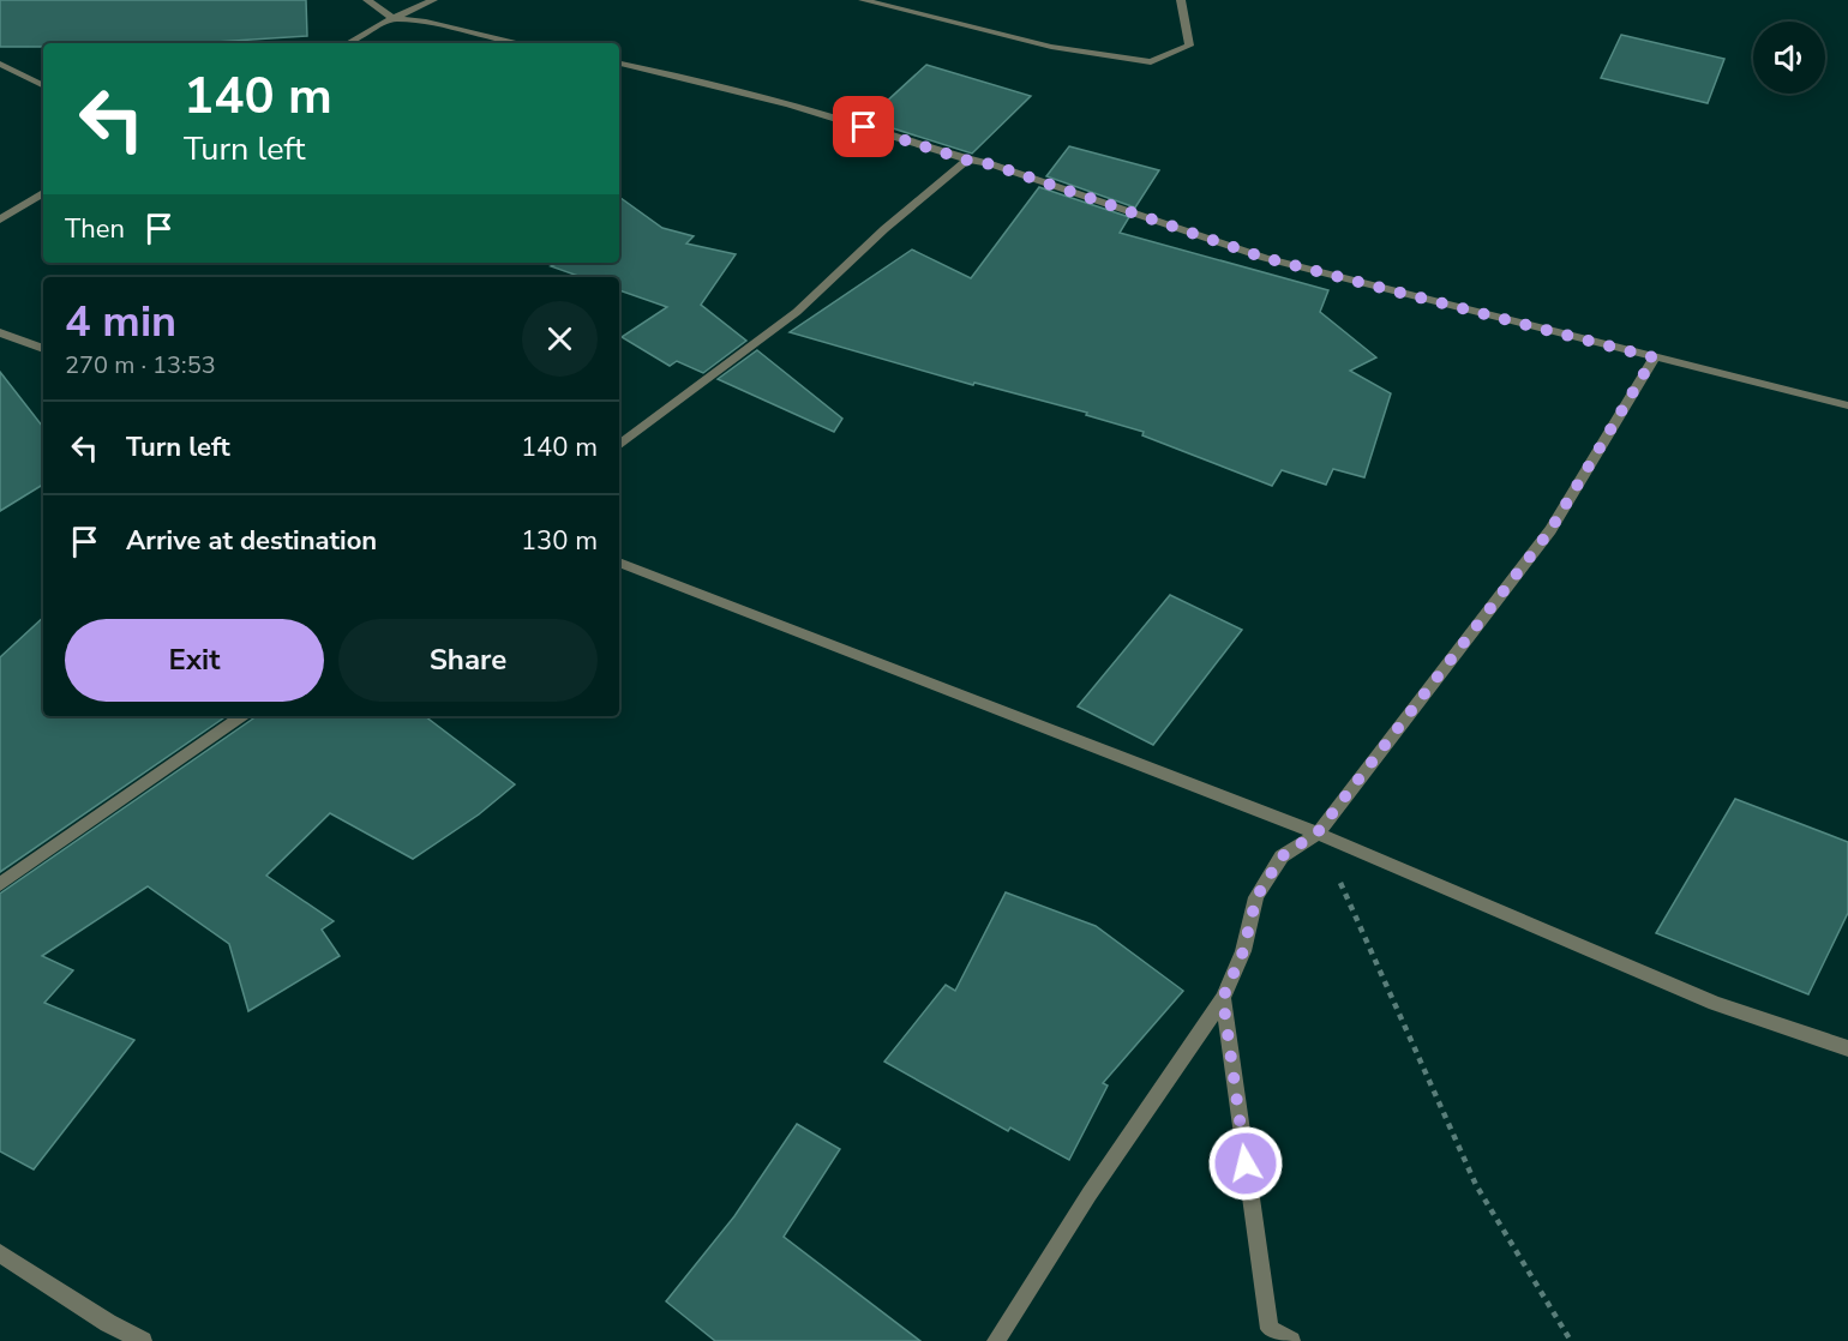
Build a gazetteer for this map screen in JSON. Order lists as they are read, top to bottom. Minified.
{"page":{"turn":["140 m","Turn left"],"then":"Then","heading":["4 min","270 m · 13:53"],"list":[{"name":"Turn left","value":"140 m"},{"name":"Arrive at destination","value":"130 m"}],"buttons":["Exit","Share"]}}
